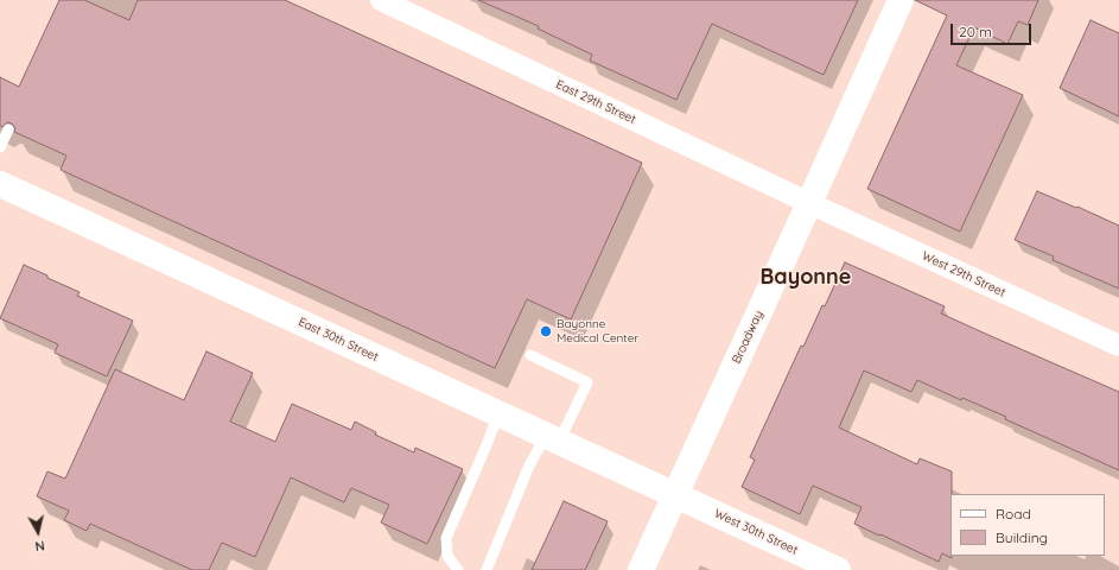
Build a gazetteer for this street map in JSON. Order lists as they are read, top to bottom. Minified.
{"streets":{"street":["East 29th Street","West 29th Street","Broadway","East 30th Street","West 30th Street"]},"crossings":[["East 29th Street","West 29th Street"],["East 29th Street","Broadway"],["West 29th Street","Broadway"],["Broadway","East 30th Street"],["Broadway","West 30th Street"],["East 30th Street","West 30th Street"]],"districts":["Bayonne"],"places":["Bayonne Medical Center"],"legend":["Road","Building"],"scale_bar":"20 m","north":"bottom"}
